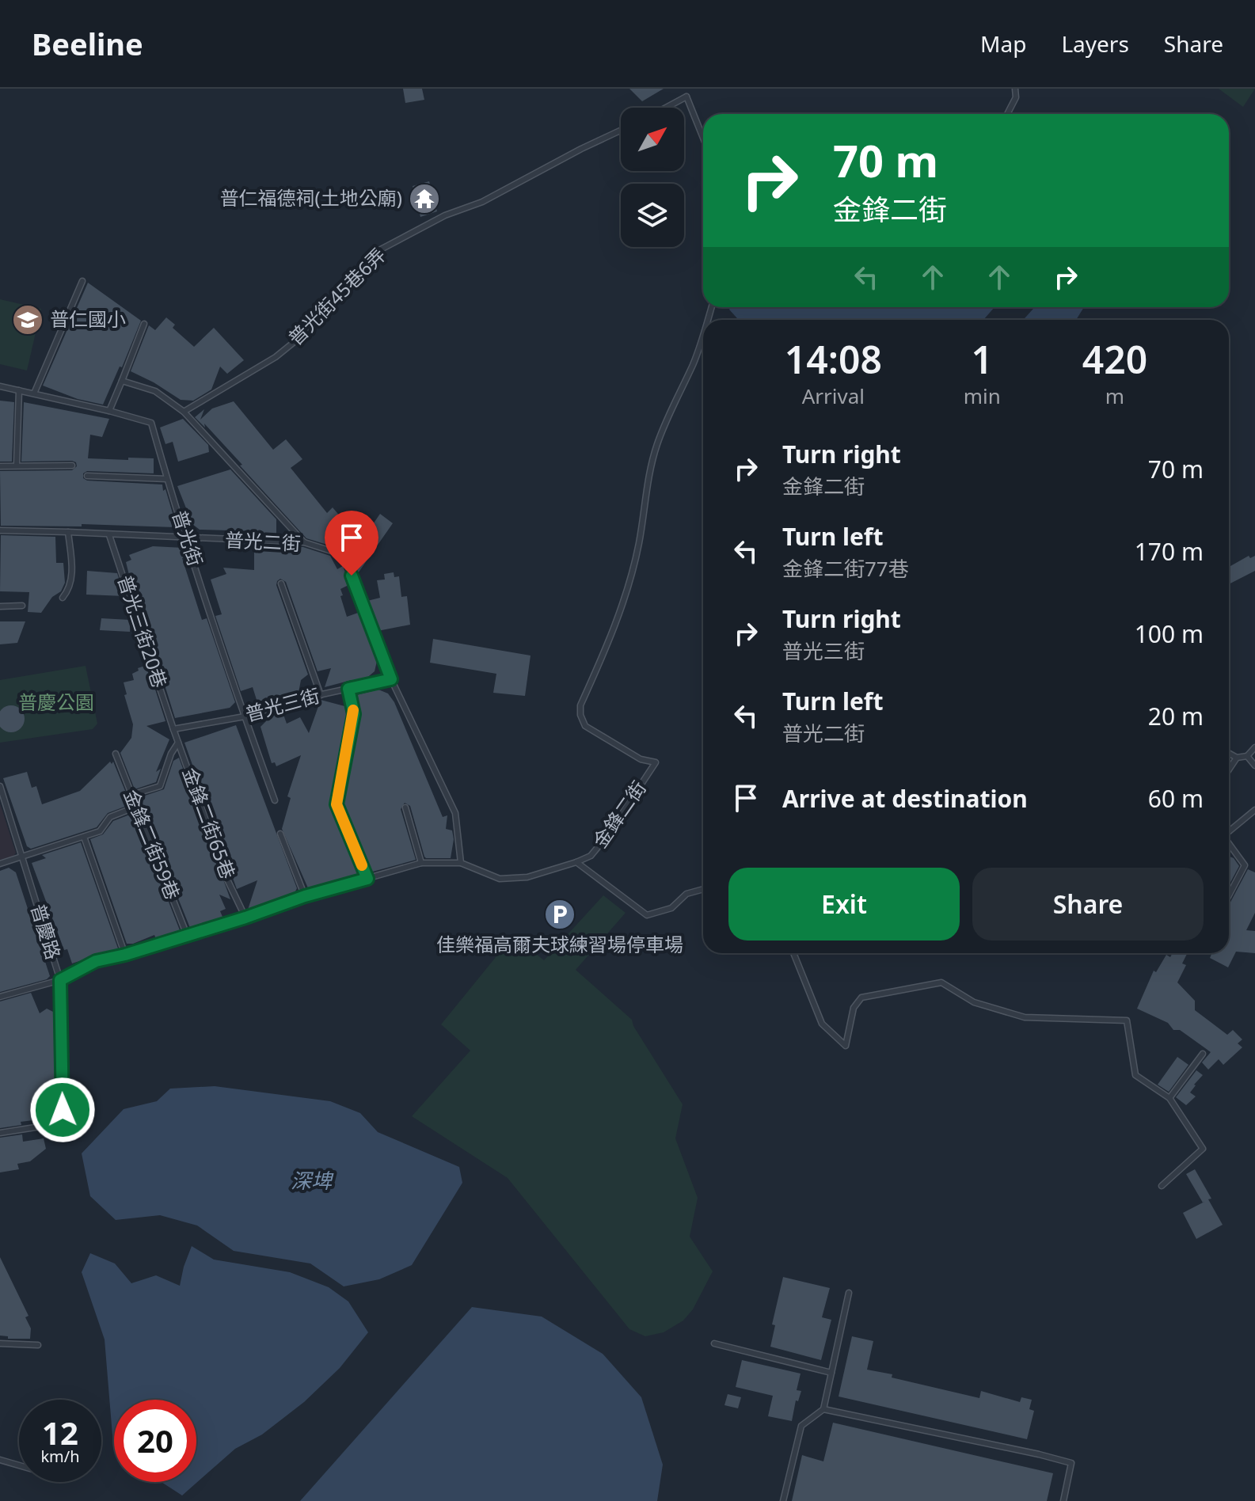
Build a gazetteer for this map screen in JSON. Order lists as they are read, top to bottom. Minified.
{"streets":{"lane":["普光街45巷6弄","普光街","普光二街","普光三街20巷","普光三街","金鋒二街","金鋒二街65巷","金鋒二街59巷","普慶路"]},"crossings":[["普光街","普光二街"],["普光街","普光三街"],["普光二街","普光三街20巷"],["普光二街","普光三街"],["普光二街","金鋒二街"],["普光三街20巷","普光三街"],["普光三街20巷","金鋒二街65巷"],["普光三街","金鋒二街65巷"],["金鋒二街","金鋒二街65巷"],["金鋒二街","金鋒二街59巷"],["金鋒二街","普慶路"]],"water":["深埤"],"parks":["普慶公園"],"places":{"temple":["普仁福德祠(土地公廟)"],"school or university":["普仁國小"],"parking":["佳樂福高爾夫球練習場停車場"]},"north":"top right","page":{"header":"Beeline","nav":["Map","Layers","Share"],"turn":["70 m","金鋒二街"],"eta":["14:08","Arrival","1","min","420","m"],"list":[{"name":"Turn right","note":"金鋒二街","value":"70 m"},{"name":"Turn left","note":"金鋒二街77巷","value":"170 m"},{"name":"Turn right","note":"普光三街","value":"100 m"},{"name":"Turn left","note":"普光二街","value":"20 m"},{"name":"Arrive at destination","value":"60 m"}],"buttons":["Exit","Share"],"speed":"12 km/h","limit":"20"}}
